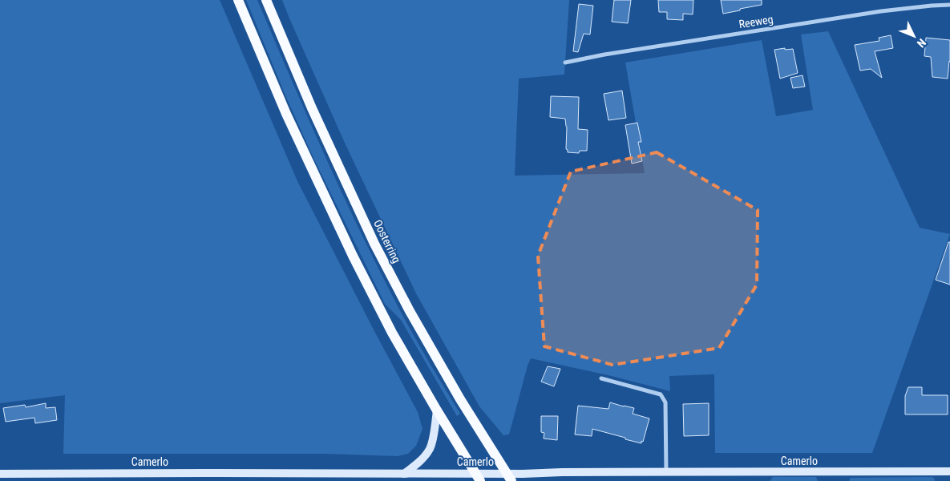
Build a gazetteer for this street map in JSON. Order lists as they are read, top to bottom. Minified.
{"streets":{"main road":["Oosterring","Camerlo"],"street":["Reeweg"]},"crossings":[["Oosterring","Camerlo"]],"north":"bottom right"}
